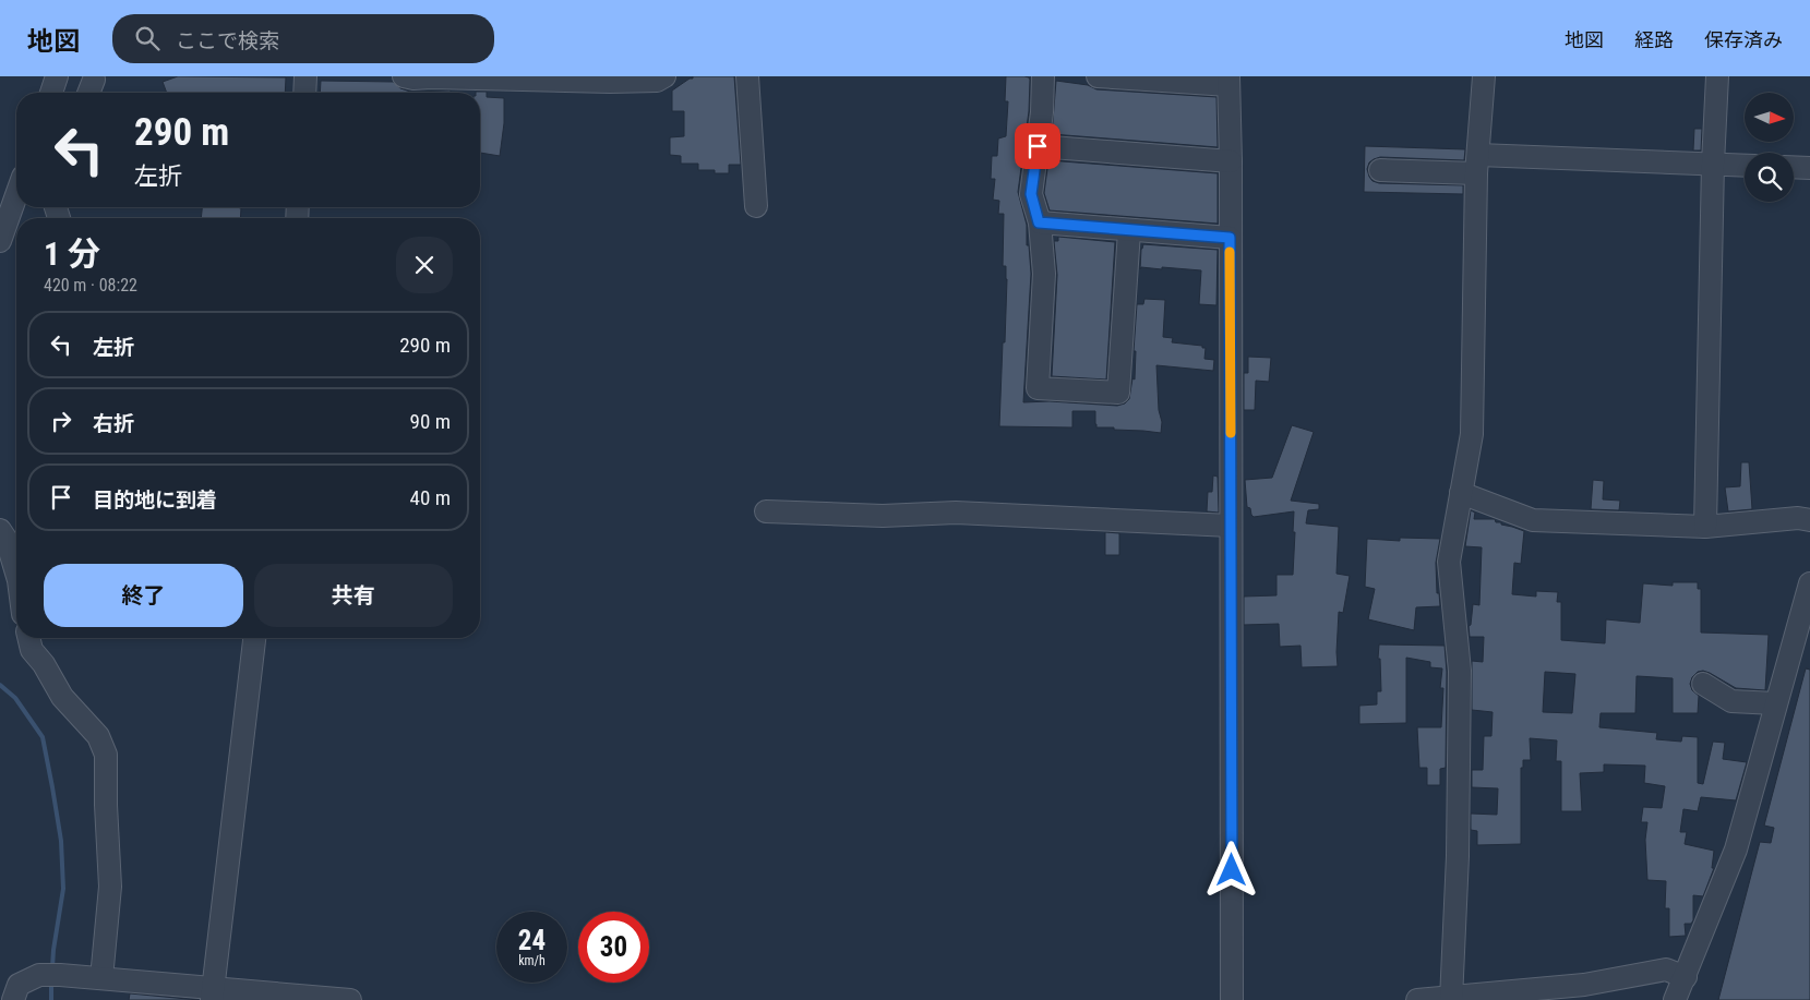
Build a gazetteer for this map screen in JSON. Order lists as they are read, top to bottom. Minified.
{"north":"right","page":{"header":"地図","search":"ここで検索","nav":["地図","経路","保存済み"],"turn":["290 m","左折"],"heading":["1 分","420 m · 08:22"],"list":[{"name":"左折","value":"290 m"},{"name":"右折","value":"90 m"},{"name":"目的地に到着","value":"40 m"}],"buttons":["終了","共有"],"speed":"24 km/h","limit":"30"}}
